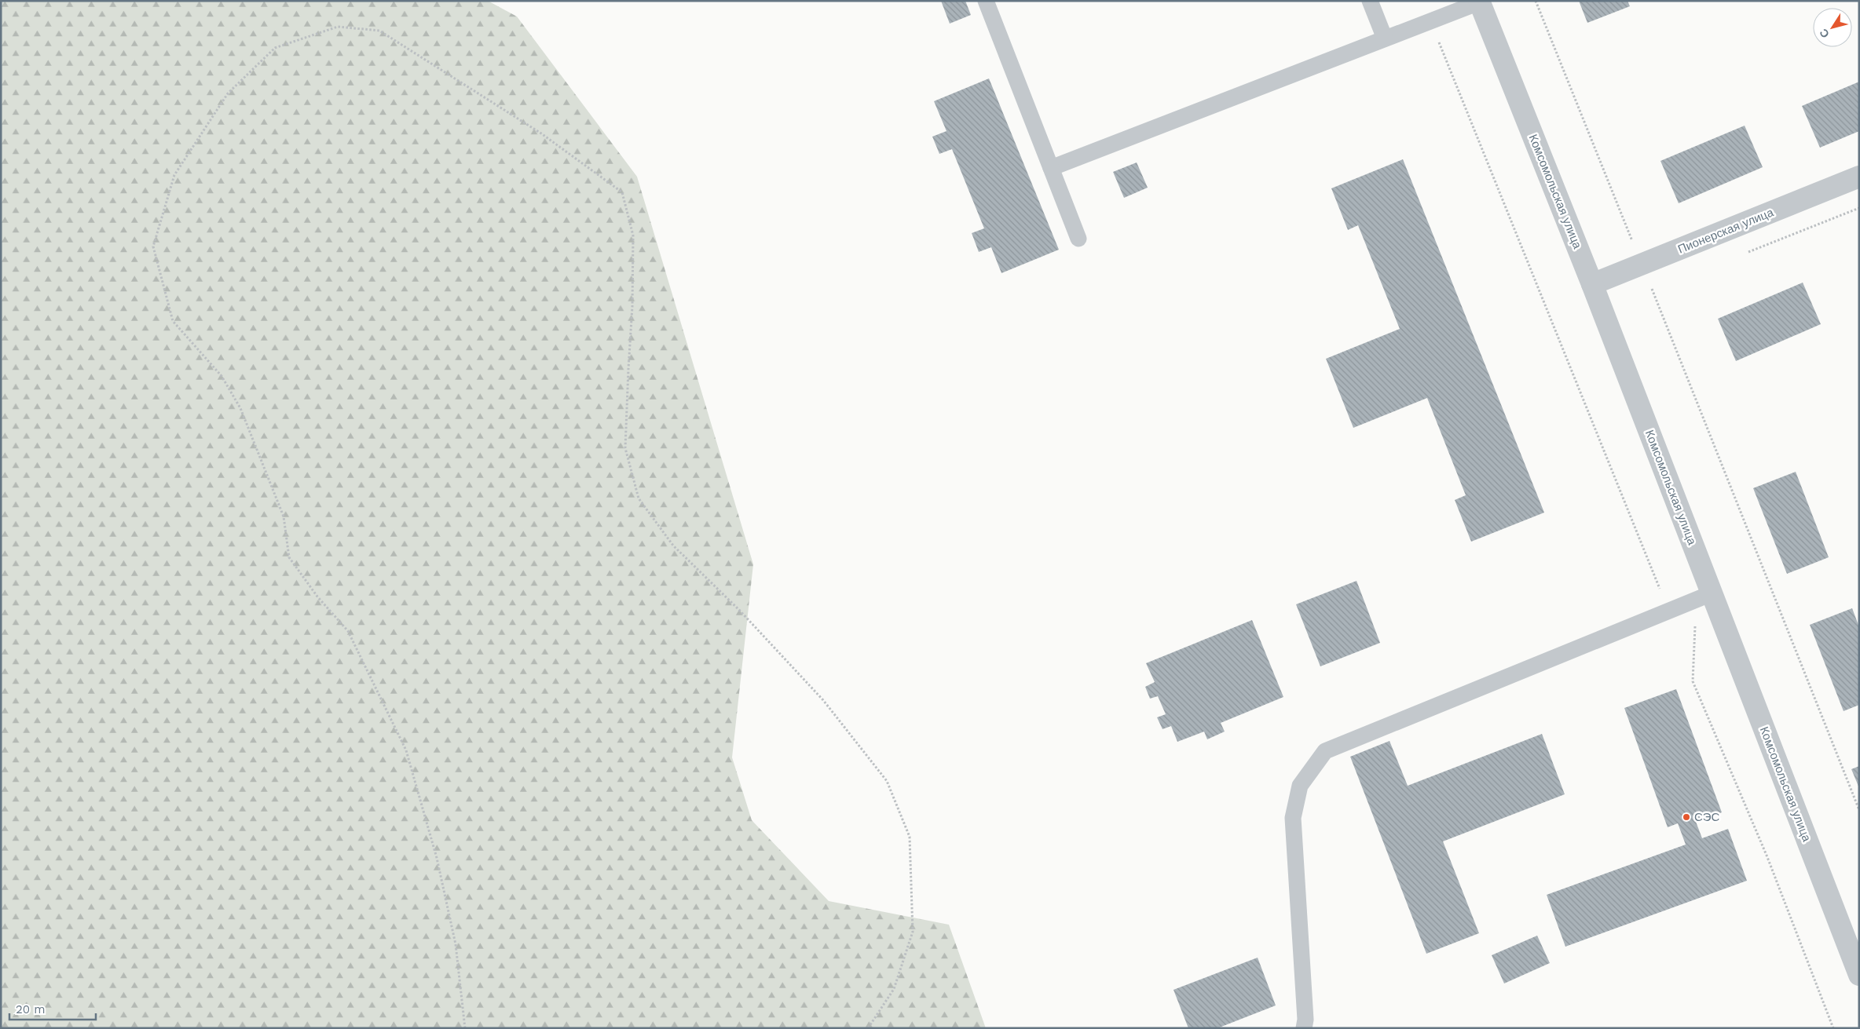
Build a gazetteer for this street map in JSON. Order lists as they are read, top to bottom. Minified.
{"streets":{"street":["Комсомольская улица","Пионерская улица"]},"crossings":[["Комсомольская улица","Пионерская улица"]],"places":["СЭС"],"scale_bar":"20 m","north":"bottom left"}
